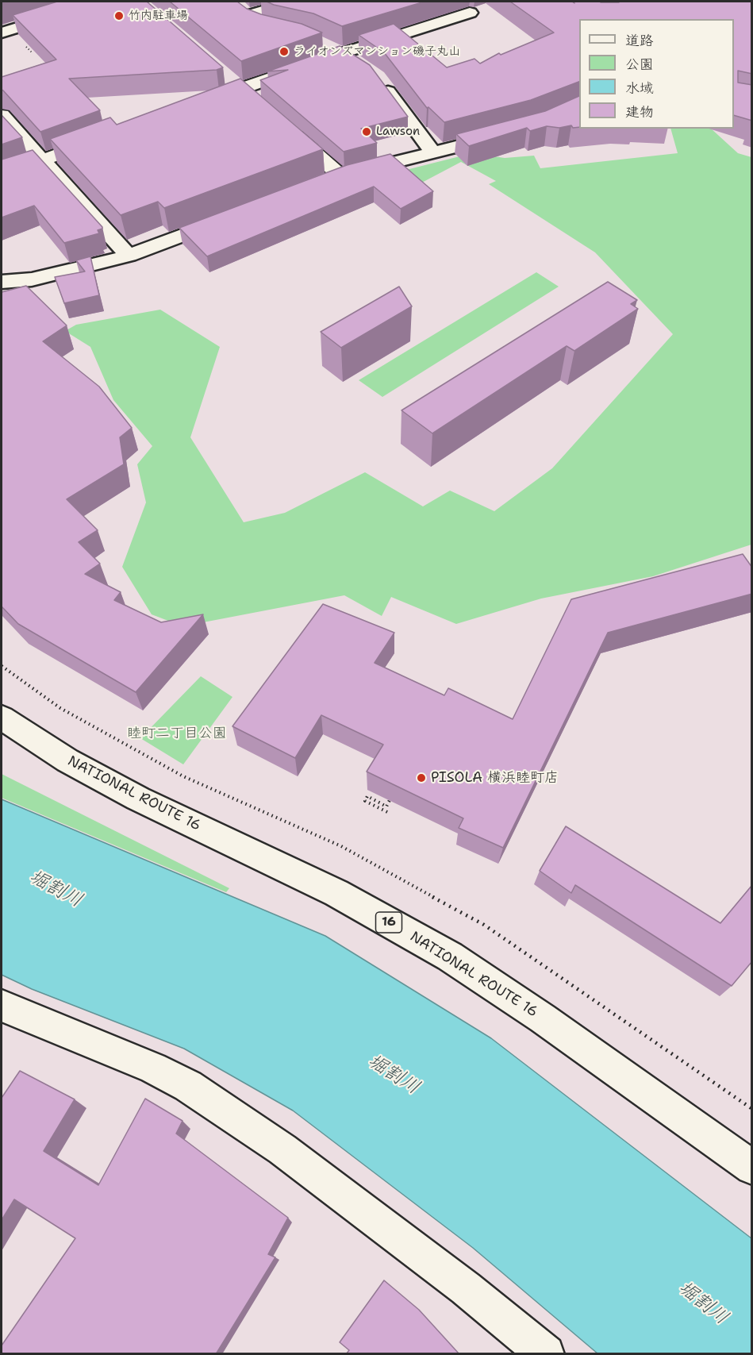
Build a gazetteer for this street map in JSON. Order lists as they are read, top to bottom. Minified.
{"streets":{"main road":["NATIONAL ROUTE 16","16"]},"water":["堀割川"],"parks":["睦町二丁目公園"],"places":["竹内駐車場","ライオンズマンション磯子丸山","Lawson","PISOLA 横浜睦町店"],"legend":["道路","公園","水域","建物"]}
